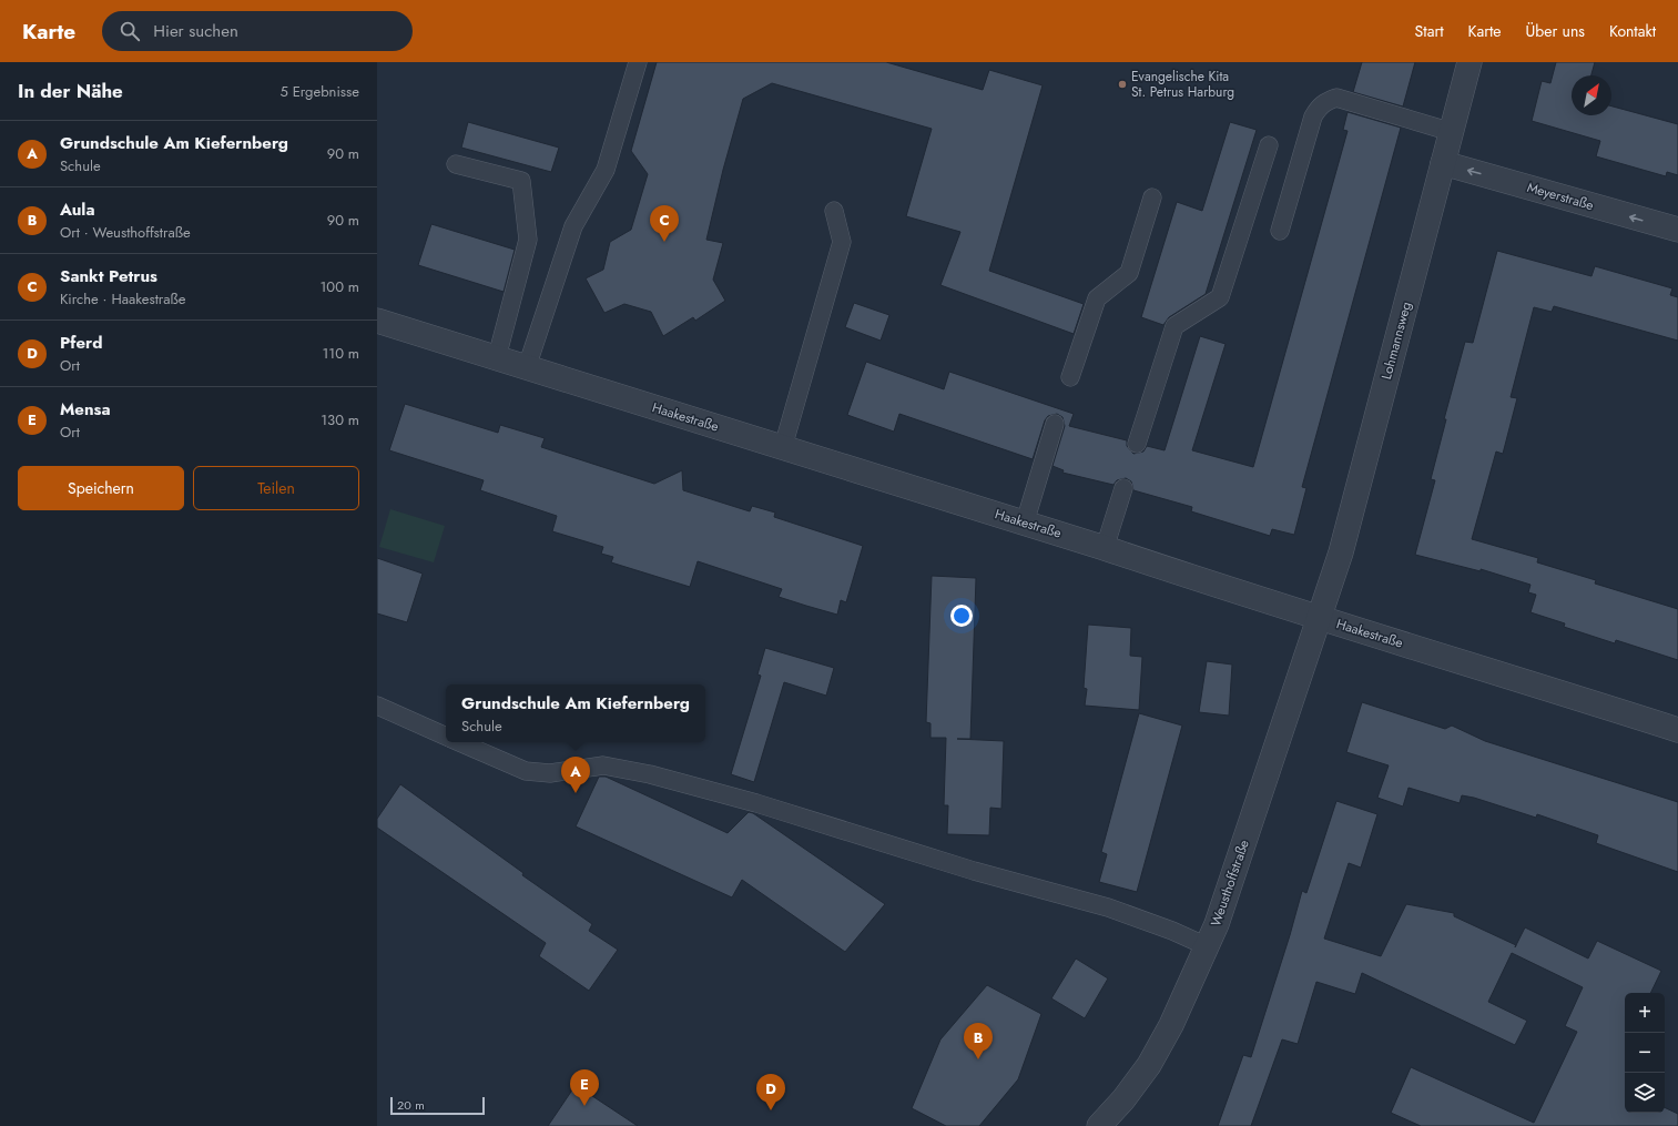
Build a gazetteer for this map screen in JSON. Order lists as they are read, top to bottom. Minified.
{"streets":{"street":["Meyerstraße","Lohmannsweg","Haakestraße","Weusthoffstraße"]},"crossings":[["Meyerstraße","Lohmannsweg"],["Lohmannsweg","Haakestraße"],["Lohmannsweg","Weusthoffstraße"],["Haakestraße","Weusthoffstraße"]],"one_way":["Meyerstraße"],"places":["Evangelische Kita St. Petrus Harburg"],"scale_bar":"20 m","north":"top right","page":{"header":"Karte","search":"Hier suchen","nav":["Start","Karte","Über uns","Kontakt"],"heading":["In der Nähe","5 Ergebnisse"],"list":[{"mark":"A","name":"Grundschule Am Kiefernberg","note":"Schule","value":"90 m"},{"mark":"B","name":"Aula","note":"Ort · Weusthoffstraße","value":"90 m"},{"mark":"C","name":"Sankt Petrus","note":"Kirche · Haakestraße","value":"100 m"},{"mark":"D","name":"Pferd","note":"Ort","value":"110 m"},{"mark":"E","name":"Mensa","note":"Ort","value":"130 m"}],"pins":["C","A","B","E","D"],"buttons":["Speichern","Teilen"],"popup":["Grundschule Am Kiefernberg","Schule"],"map_buttons":["+","−"],"scale":"20 m"}}
